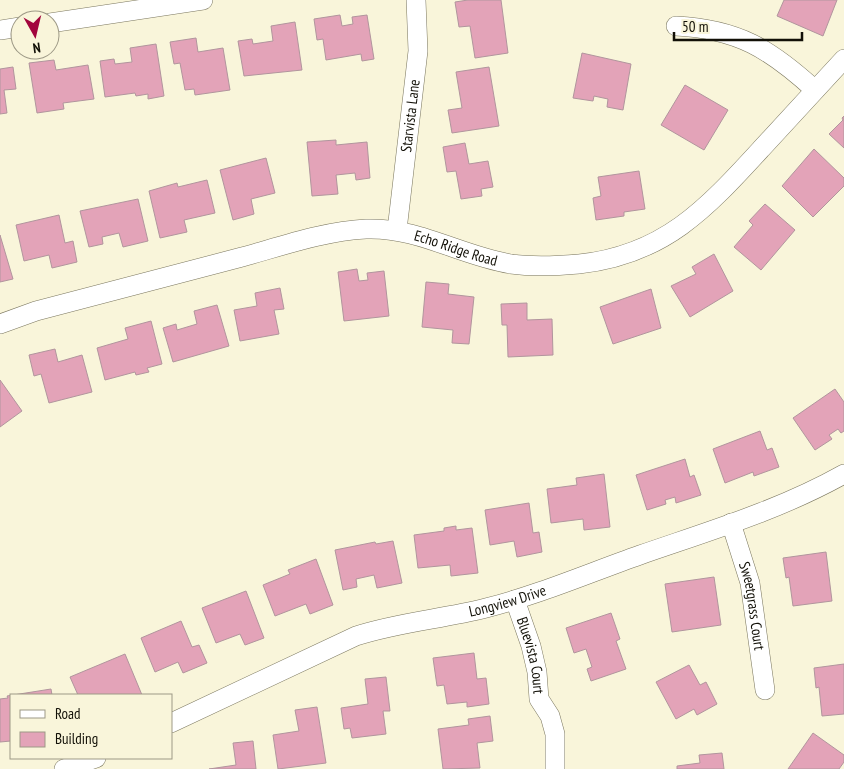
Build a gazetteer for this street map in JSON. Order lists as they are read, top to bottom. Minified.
{"streets":{"street":["Starvista Lane","Echo Ridge Road","Longview Drive","Sweetgrass Court","Bluevista Court"]},"crossings":[["Starvista Lane","Echo Ridge Road"],["Longview Drive","Sweetgrass Court"],["Longview Drive","Bluevista Court"]],"legend":["Road","Building"],"scale_bar":"50 m","north":"bottom"}
